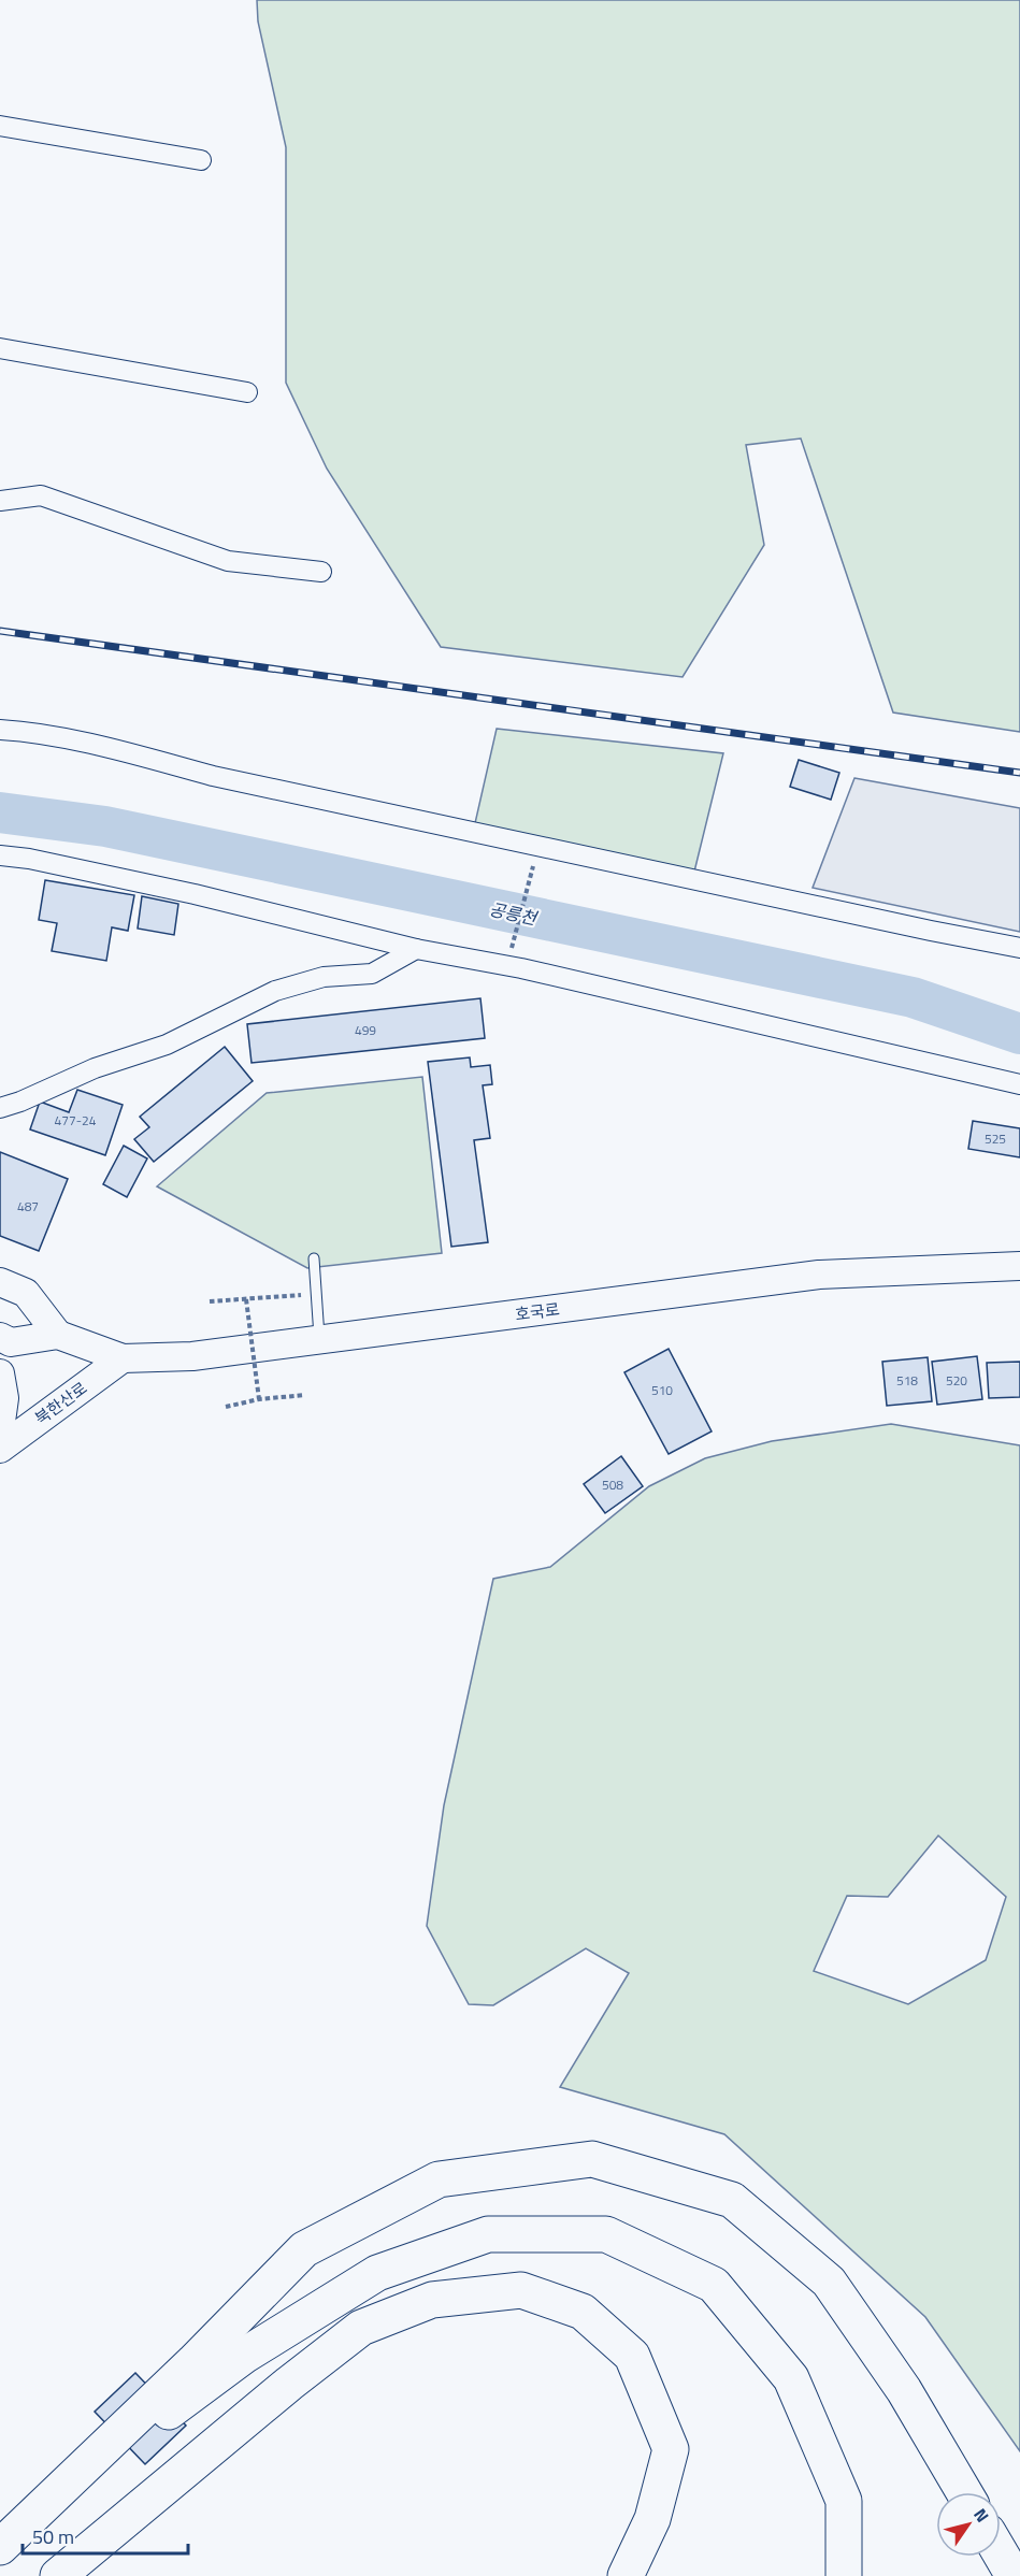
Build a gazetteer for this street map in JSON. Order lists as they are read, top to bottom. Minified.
{"streets":{"street":["호국로","북한산로"]},"crossings":[["호국로","북한산로"]],"water":["공릉천"],"house_numbers":["499","477-24","525","487","518","520","510","508"],"scale_bar":"50 m","north":"top right"}
